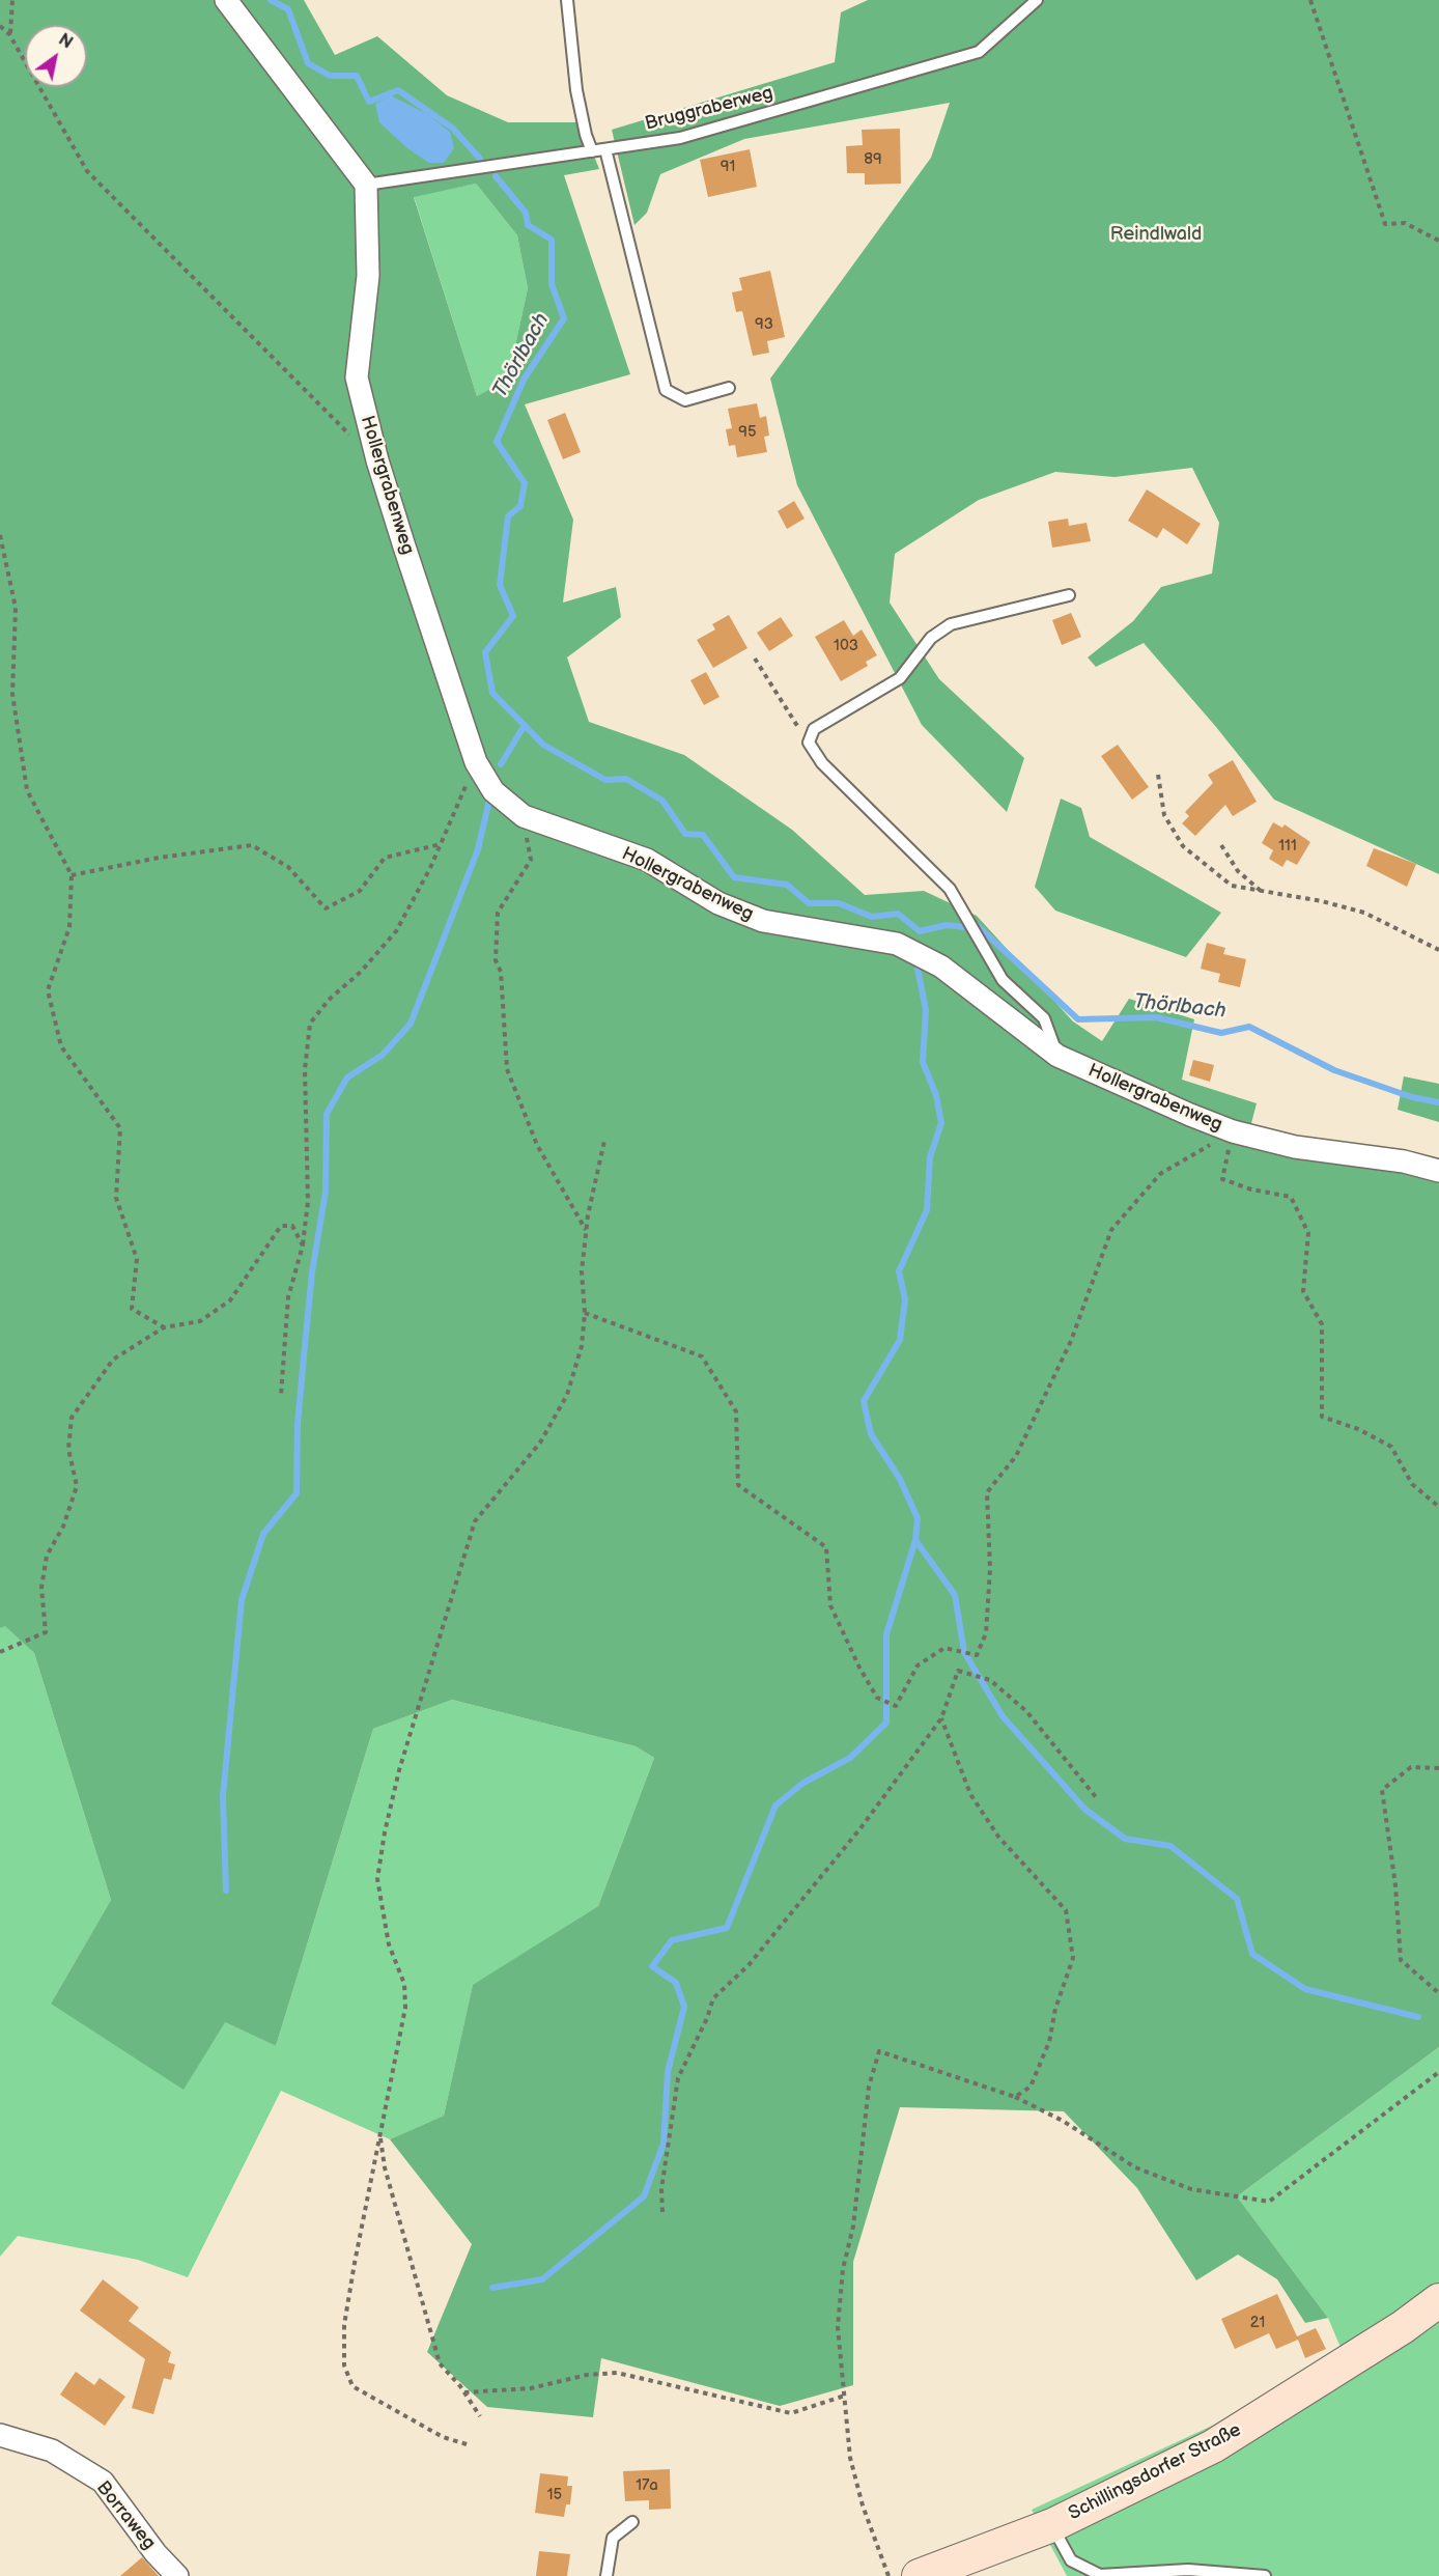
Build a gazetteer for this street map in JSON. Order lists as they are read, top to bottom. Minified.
{"streets":{"main road":["Schillingsdorfer Straße"],"street":["Hollergrabenweg","Borraweg"],"lane":["Bruggraberweg"]},"crossings":[["Bruggraberweg","Hollergrabenweg"]],"water":["Thörlbach"],"parks":["Reindlwald"],"house_numbers":["89","91","93","95","103","111","21","17a","15"],"north":"top right"}
